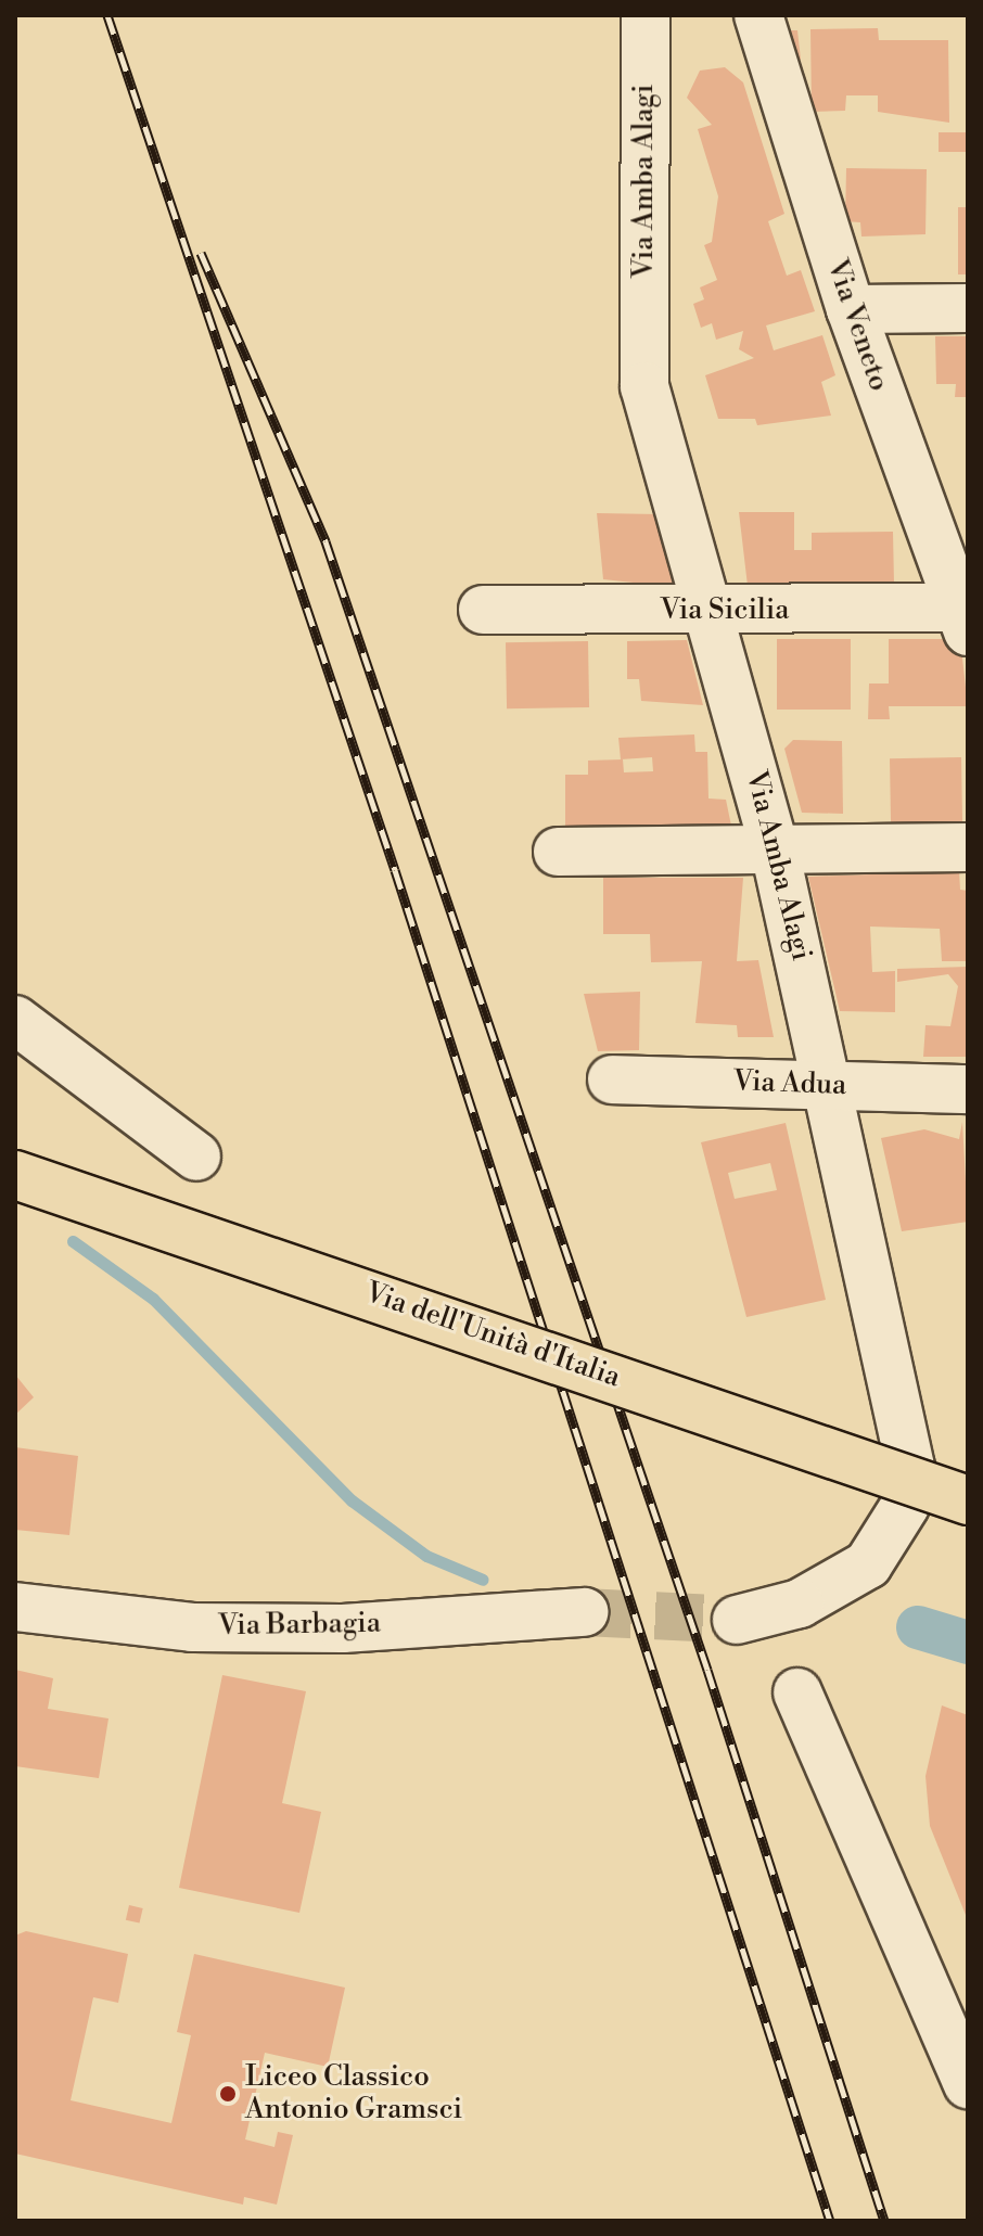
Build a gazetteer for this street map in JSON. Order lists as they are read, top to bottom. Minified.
{"streets":{"main road":["Via dell'Unità d'Italia"],"street":["Via Amba Alagi","Via Veneto","Via Sicilia","Via Adua","Via Barbagia"]},"crossings":[["Via Amba Alagi","Via Sicilia"],["Via Amba Alagi","Via Adua"],["Via Veneto","Via Sicilia"]],"places":["Liceo Classico Antonio Gramsci"]}
